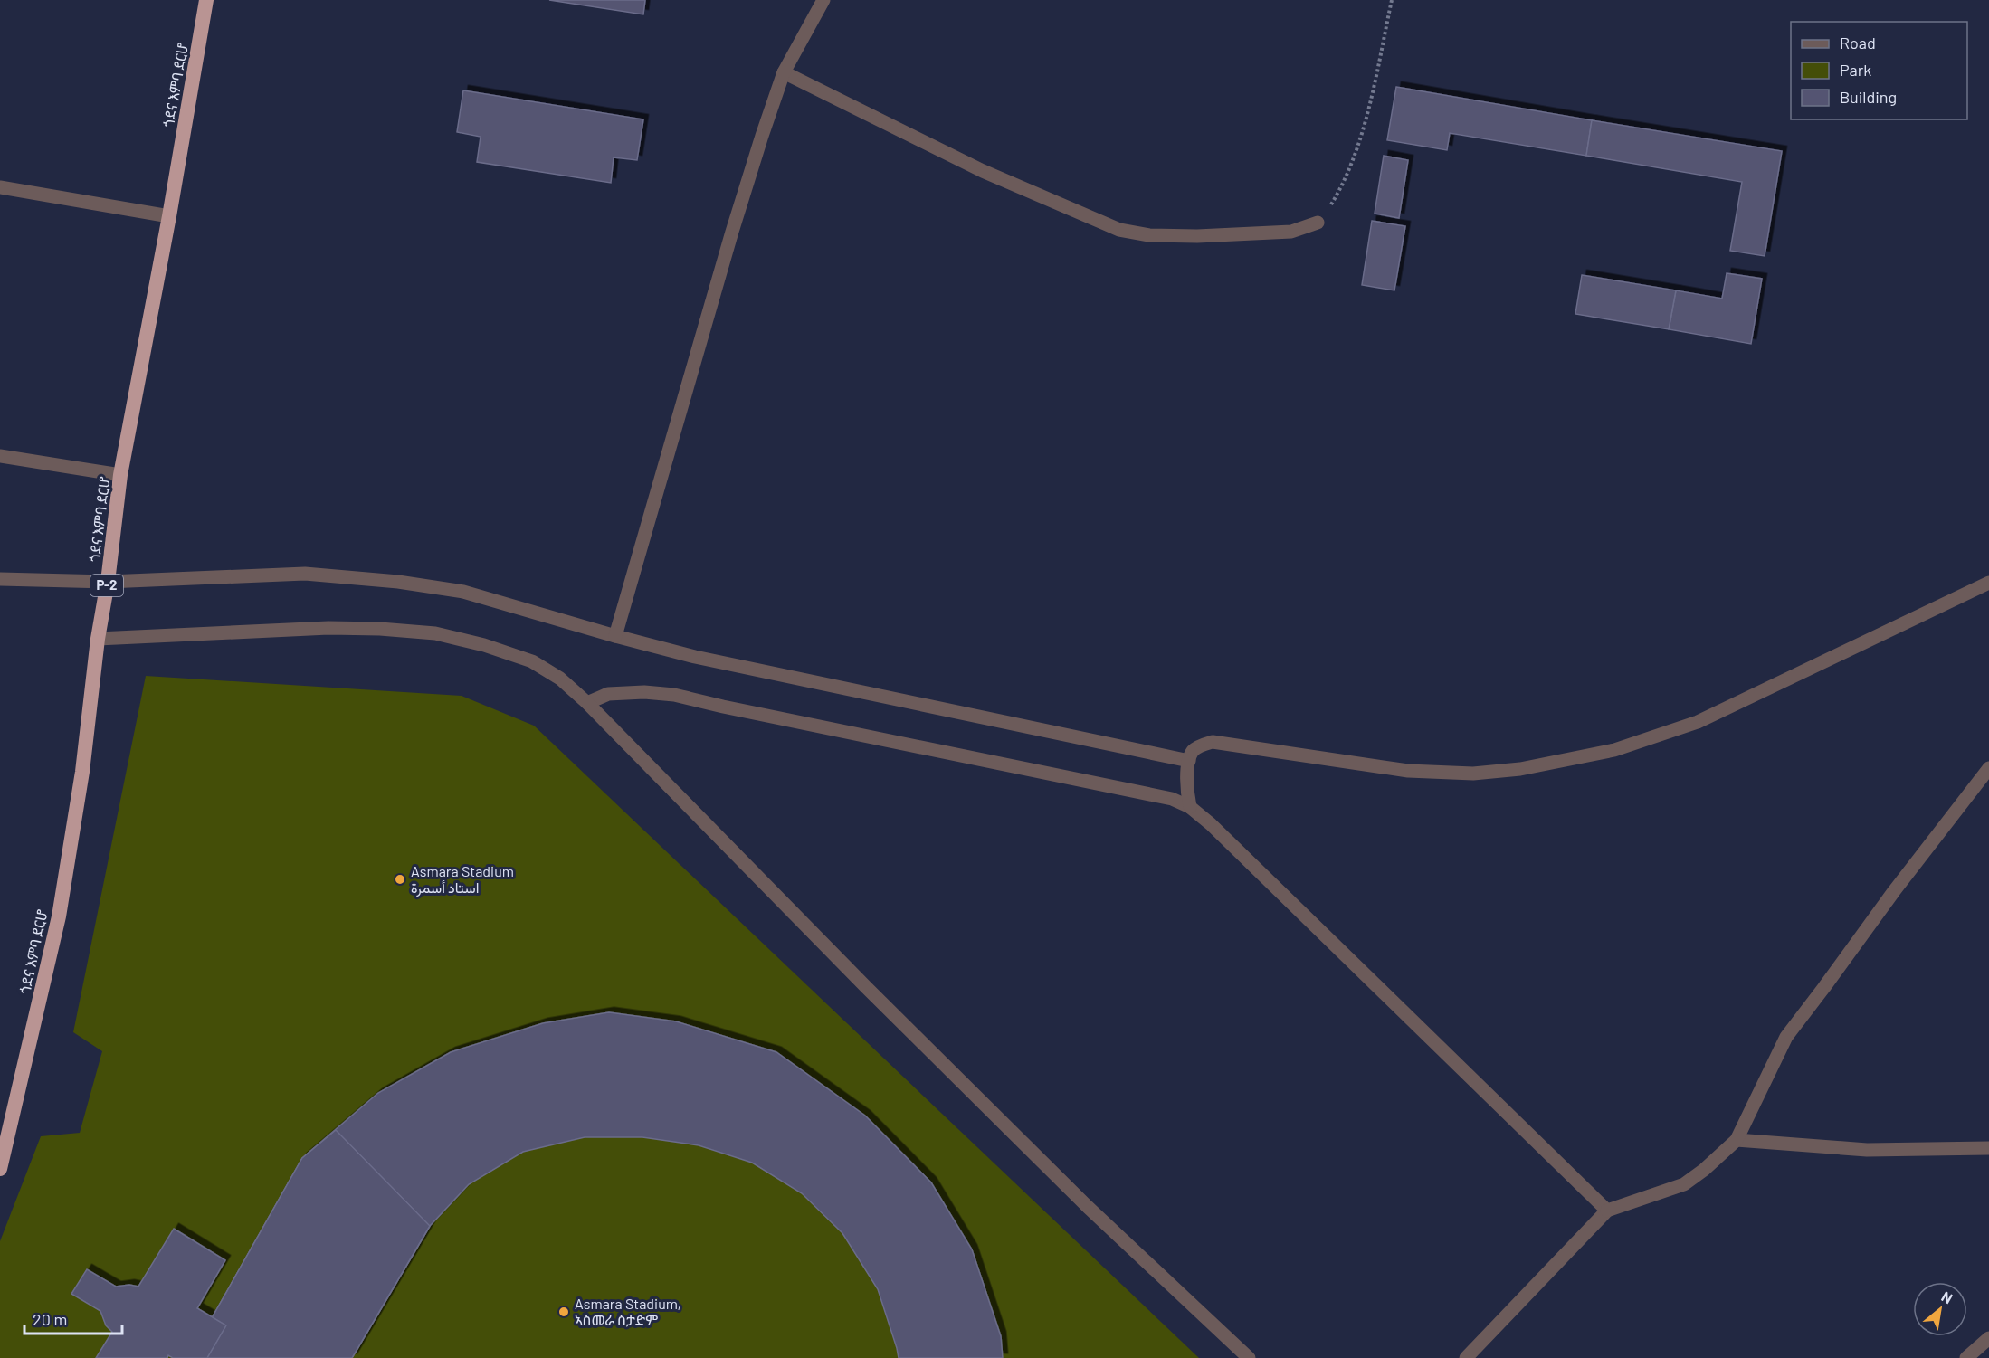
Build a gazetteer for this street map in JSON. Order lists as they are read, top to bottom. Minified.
{"streets":{"highway":["ጎደና እምባ ደርሆ","P-2"]},"places":["Asmara Stadium استاد أسمرة","Asmara Stadium, ኣስመራ ስታድም"],"legend":["Road","Park","Building"],"scale_bar":"20 m","north":"top right"}
